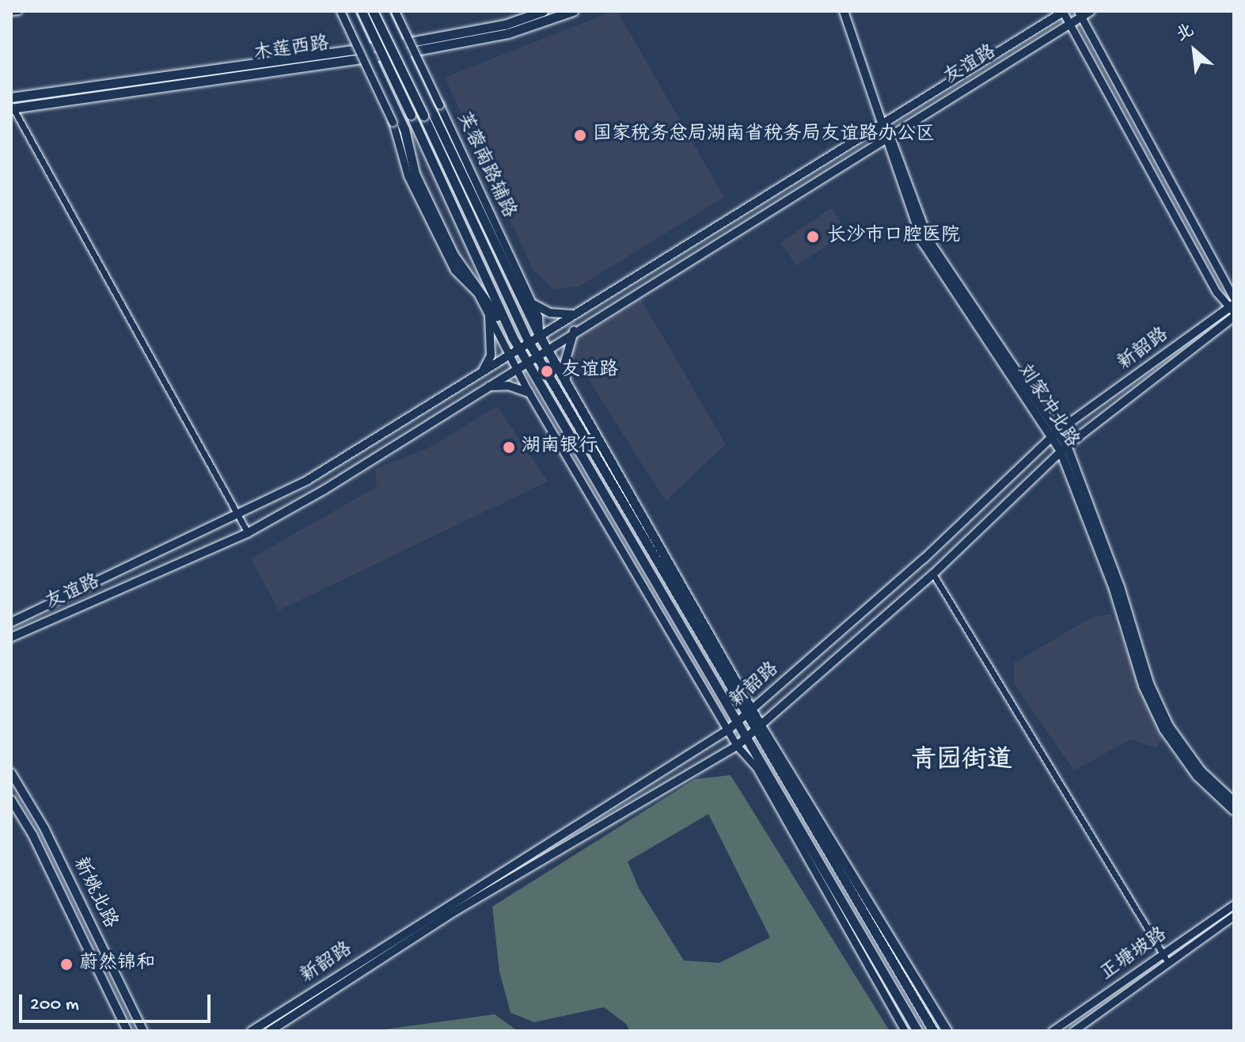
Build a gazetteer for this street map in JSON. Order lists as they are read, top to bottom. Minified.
{"streets":{"main road":["木莲西路","友谊路","新韶路","刘家冲北路","新姚北路"],"street":["芙蓉南路辅路","正塘坡路"]},"crossings":[["友谊路","芙蓉南路辅路"],["友谊路","刘家冲北路"],["新韶路","刘家冲北路"]],"districts":["青园街道"],"places":["国家税务总局湖南省税务局友谊路办公区","长沙市口腔医院","友谊路","湖南银行","蔚然锦和"],"scale_bar":"200 m","north":"top left"}
